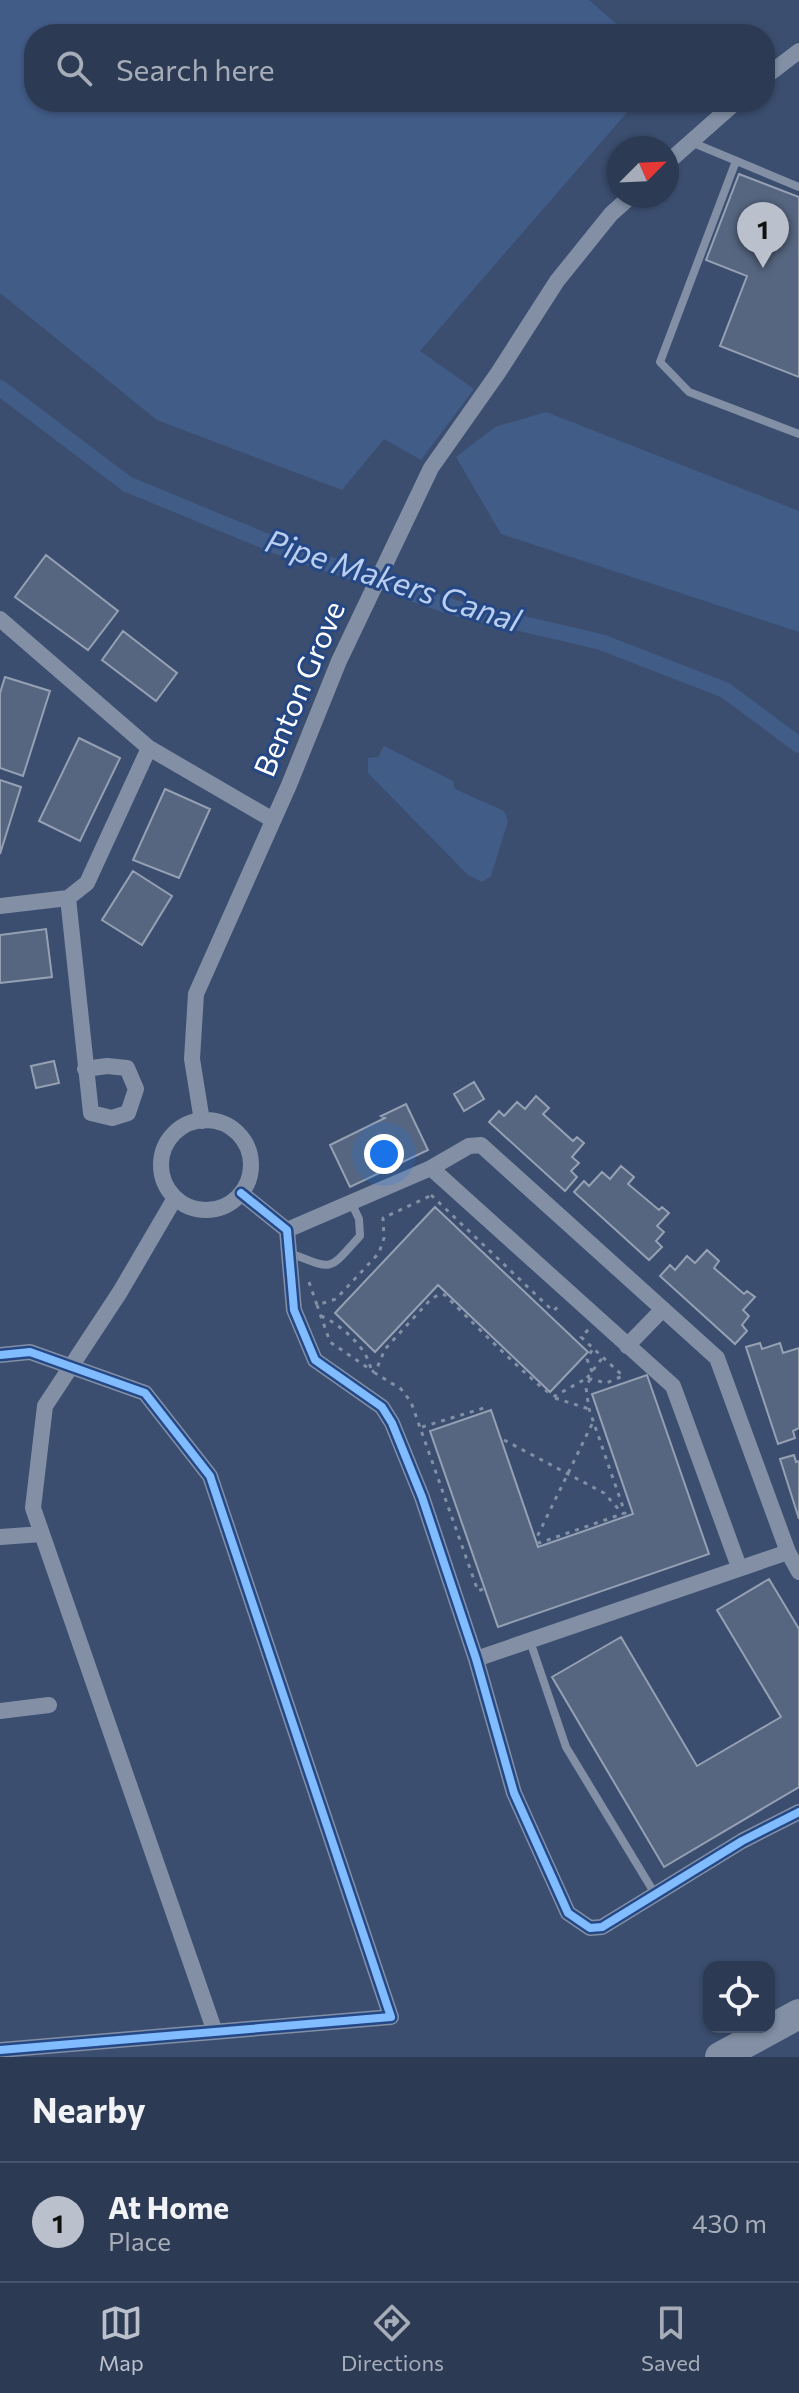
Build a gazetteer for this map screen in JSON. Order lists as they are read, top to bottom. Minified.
{"streets":{"street":["Benton Grove"]},"water":["Pipe Makers Canal"],"north":"top right","page":{"search":"Search here","pins":"1","heading":"Nearby","list":[{"mark":"1","name":"At Home","note":"Place","value":"430 m"}],"nav":["Map","Directions","Saved"]}}
